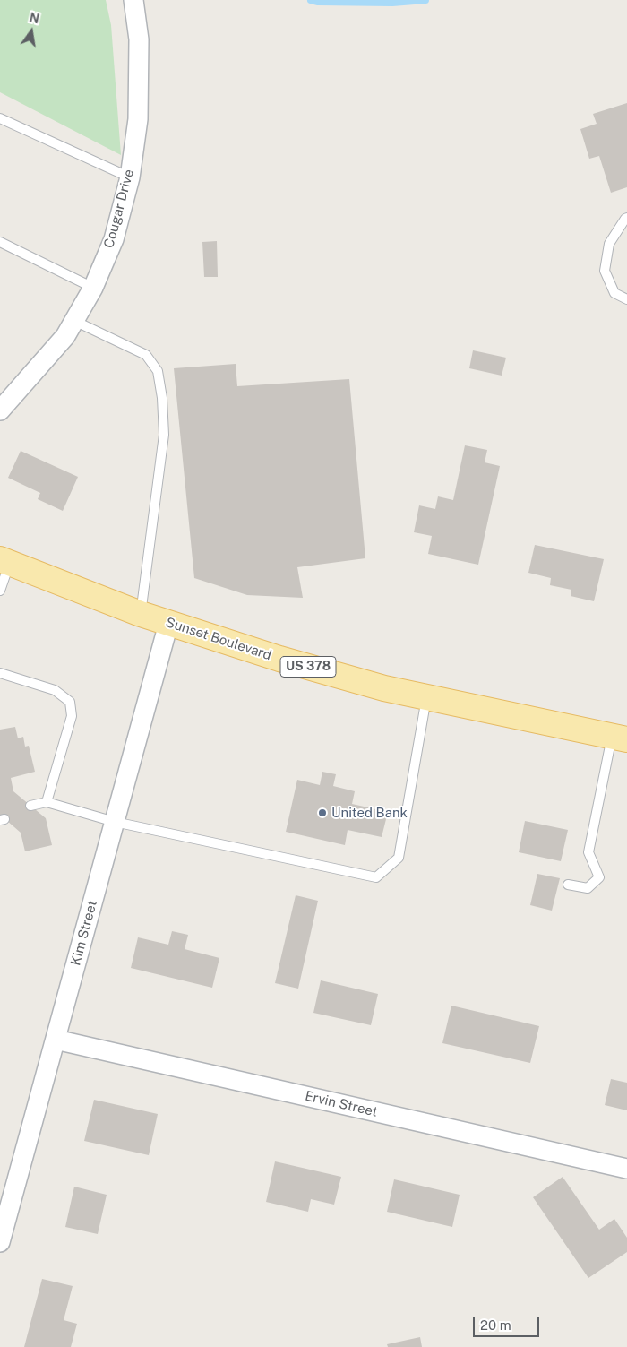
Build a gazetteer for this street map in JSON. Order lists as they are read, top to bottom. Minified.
{"streets":{"main road":["Sunset Boulevard","US 378"],"street":["Cougar Drive","Kim Street","Ervin Street"]},"crossings":[["Sunset Boulevard","Kim Street"],["Kim Street","Ervin Street"]],"places":["United Bank"],"scale_bar":"20 m","north":"top"}
